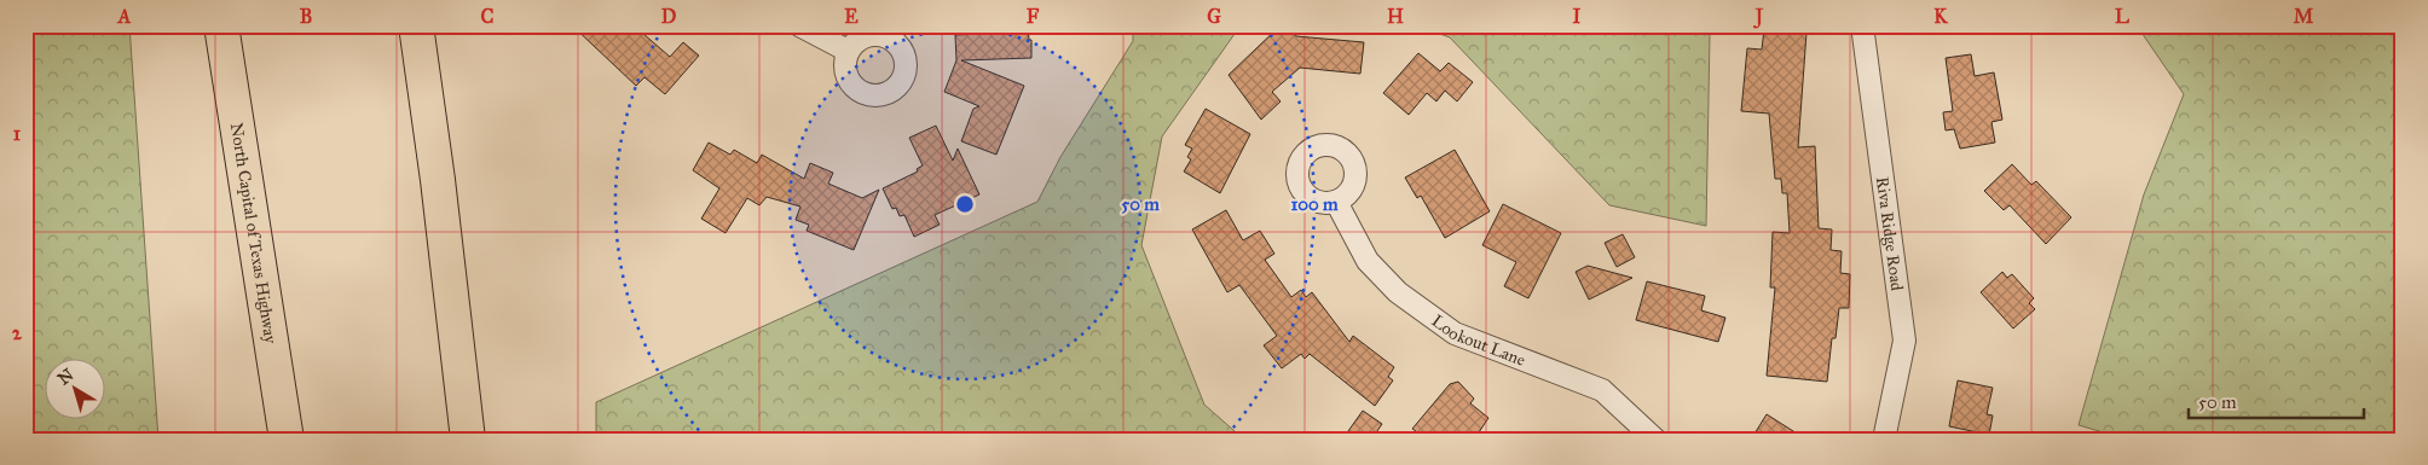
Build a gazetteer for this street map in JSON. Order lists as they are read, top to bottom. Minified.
{"streets":{"highway":["North Capital of Texas Highway"],"street":["Riva Ridge Road","Lookout Lane"]},"scale_bar":"50 m","north":"top left","grid":{"columns":["A","B","C","D","E","F","G","H","I","J","K","L","M"],"rows":["1","2"]},"rings":["50 m","100 m"]}
